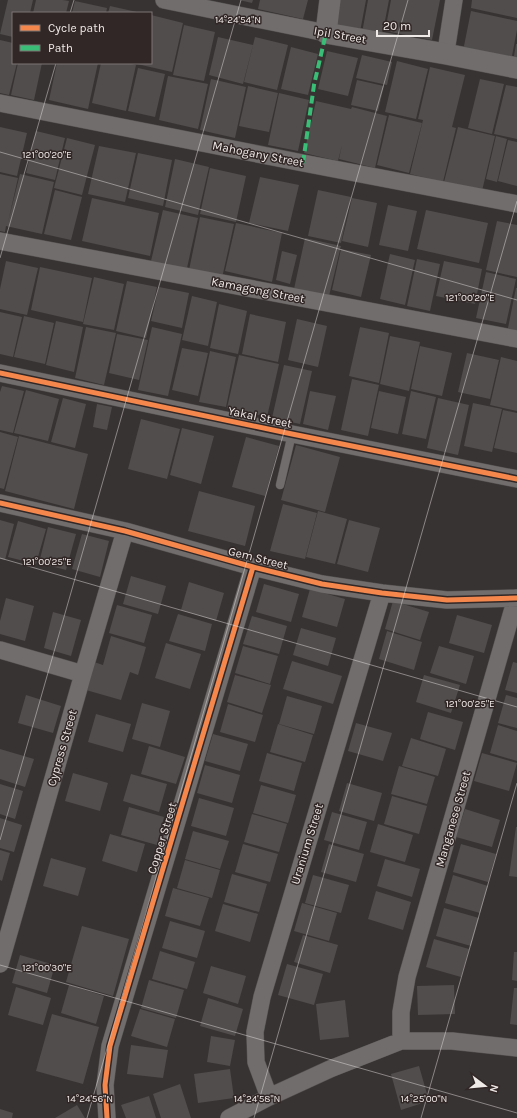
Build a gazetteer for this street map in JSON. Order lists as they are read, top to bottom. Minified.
{"streets":{"street":["Ipil Street","Mahogany Street","Kamagong Street","Yakal Street","Gem Street","Cypress Street","Manganese Street","Copper Street","Uranium Street"]},"crossings":[["Gem Street","Cypress Street"],["Gem Street","Manganese Street"],["Gem Street","Copper Street"],["Gem Street","Uranium Street"]],"legend":["Cycle path","Path"],"scale_bar":"20 m","north":"right","coordinates":["14°24'54\"N","121°00'20\"E","121°00'25\"E","121°00'30\"E","14°24'56\"N","14°24'58\"N","14°25'00\"N"]}
